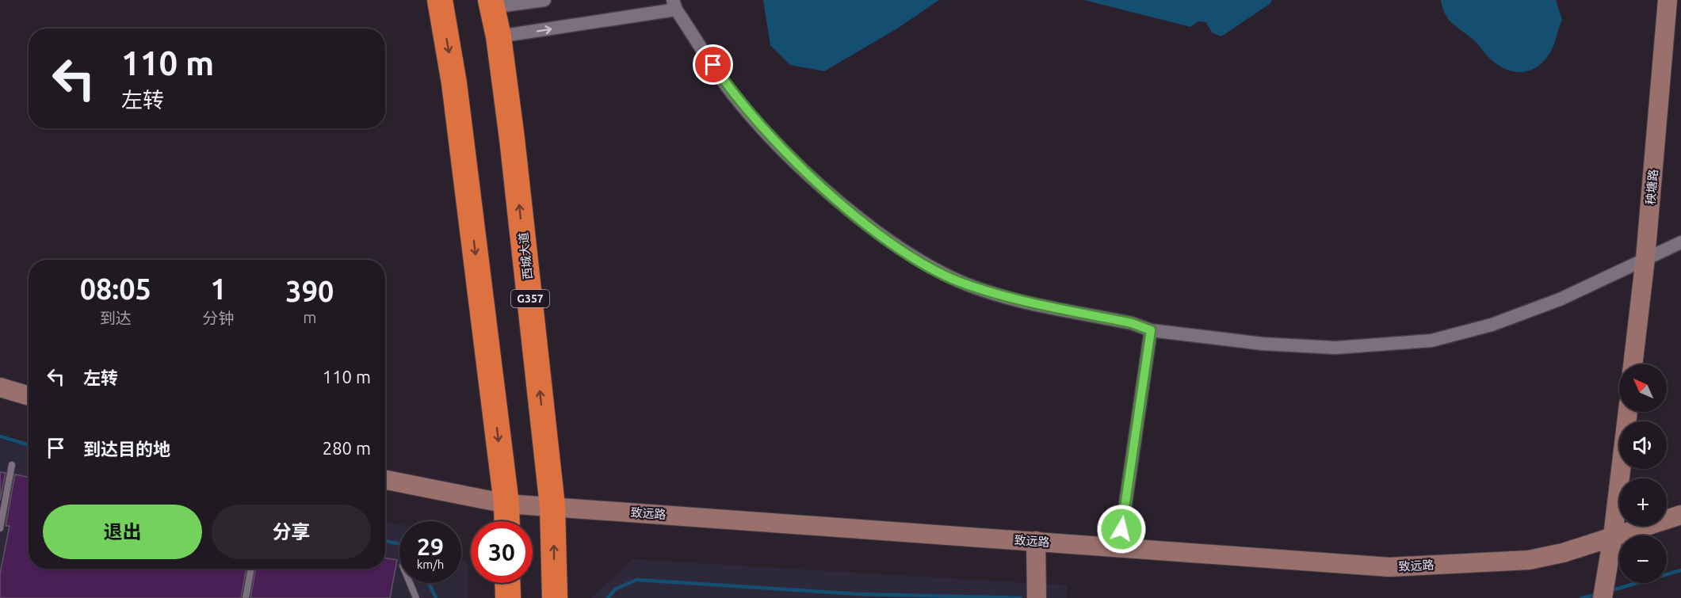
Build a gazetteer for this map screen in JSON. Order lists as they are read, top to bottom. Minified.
{"streets":{"highway":["西城大道","G357"],"main road":["秧塘路","致远路"]},"crossings":[["西城大道","致远路"]],"north":"top left","page":{"turn":["110 m","左转"],"eta":["08:05","到达","1","分钟","390","m"],"list":[{"name":"左转","value":"110 m"},{"name":"到达目的地","value":"280 m"}],"map_buttons":["+","−"],"buttons":["退出","分享"],"speed":"29 km/h","limit":"30"}}
